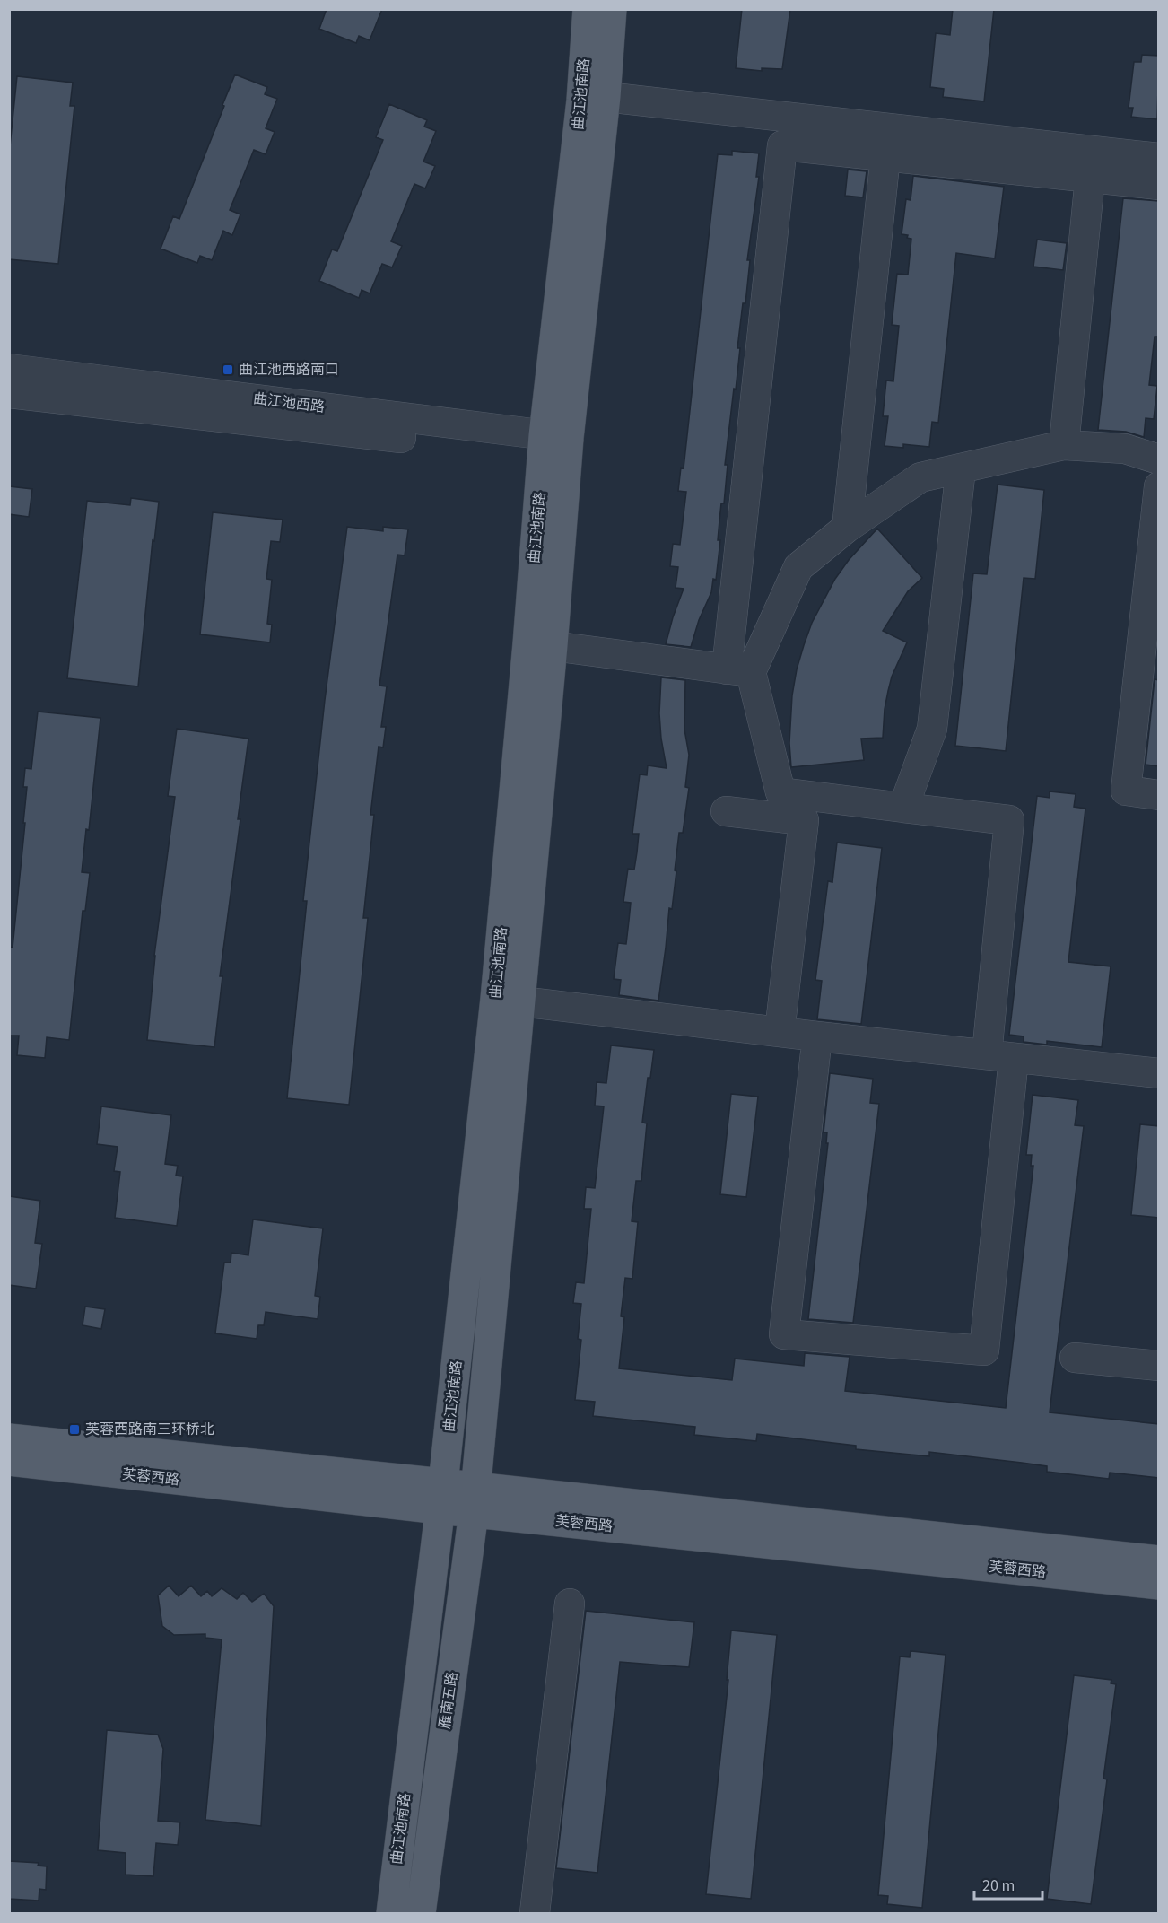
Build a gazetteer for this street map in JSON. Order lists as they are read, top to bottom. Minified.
{"streets":{"main road":["曲江池南路","芙蓉西路","雁南五路"],"street":["曲江池西路"]},"crossings":[["曲江池南路","曲江池西路"],["曲江池南路","芙蓉西路"],["曲江池南路","雁南五路"],["芙蓉西路","雁南五路"]],"places":{"transit":["曲江池西路南口","芙蓉西路南三环桥北"]},"scale_bar":"20 m"}
